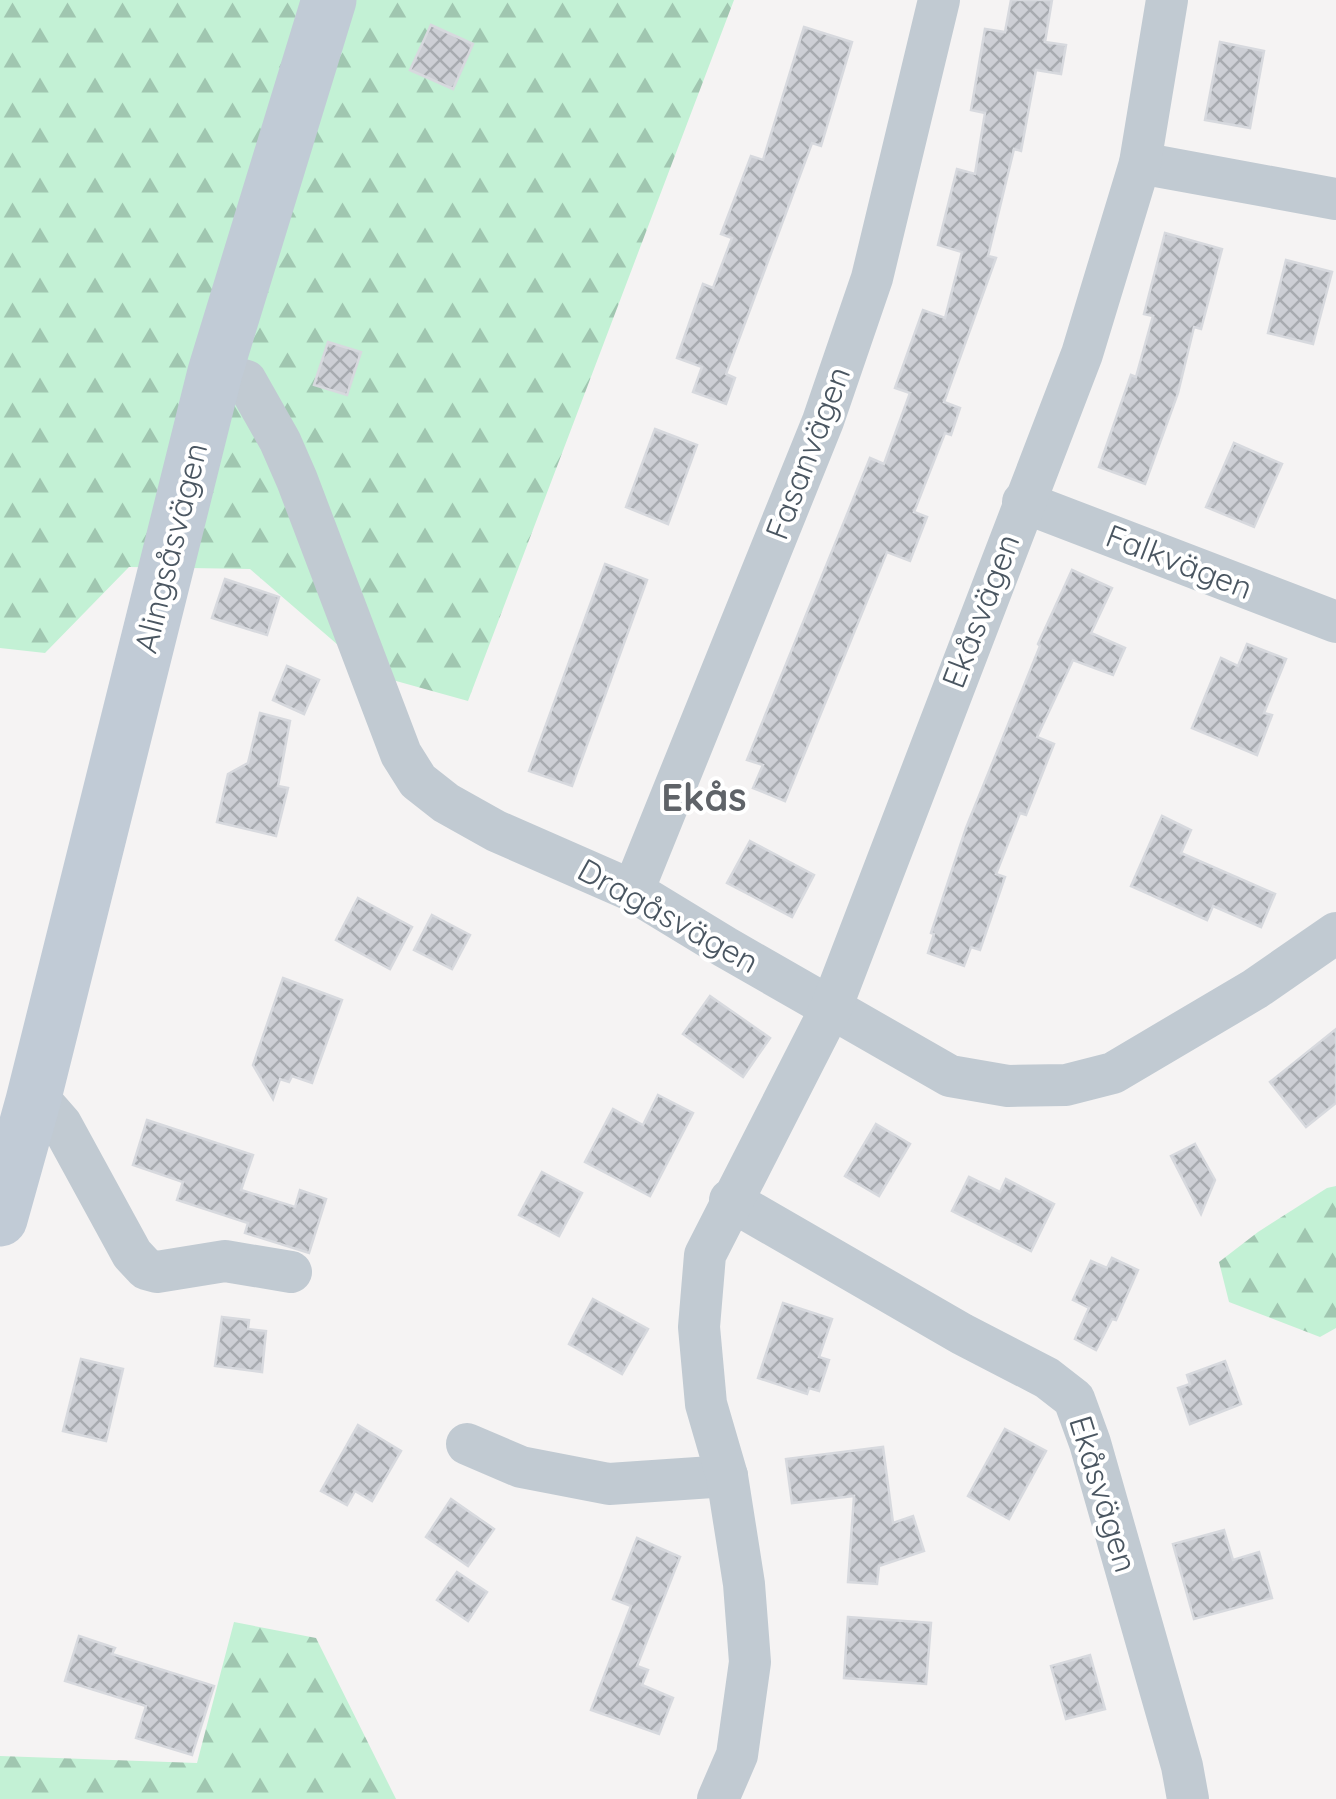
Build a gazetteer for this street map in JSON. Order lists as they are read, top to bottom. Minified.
{"streets":{"main road":["Alingsåsvägen"],"street":["Fasanvägen","Falkvägen","Ekåsvägen","Dragåsvägen"]},"crossings":[["Fasanvägen","Dragåsvägen"],["Alingsåsvägen","Dragåsvägen"],["Falkvägen","Ekåsvägen"],["Ekåsvägen","Dragåsvägen"]],"districts":["Ekås"]}
